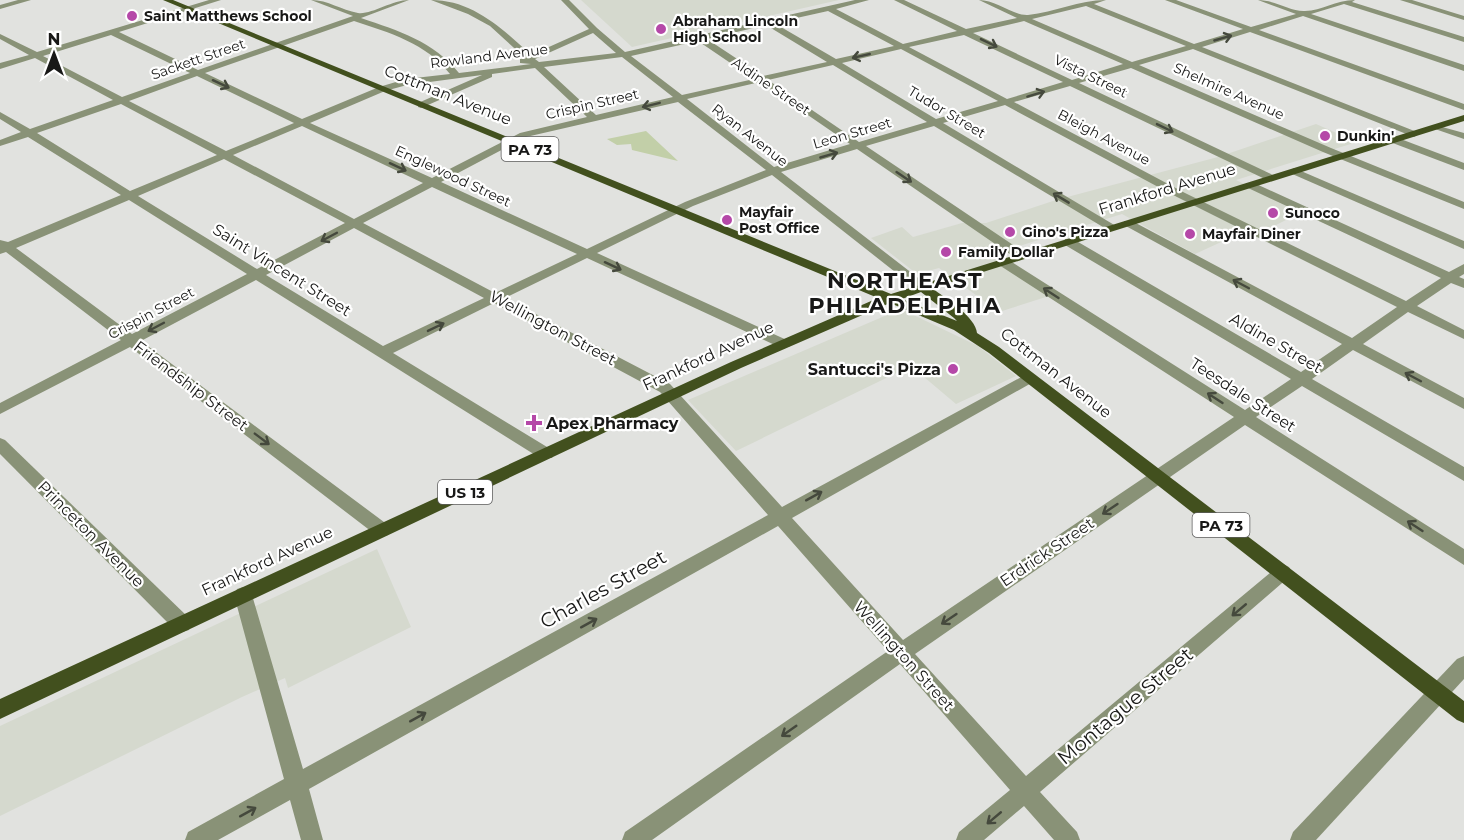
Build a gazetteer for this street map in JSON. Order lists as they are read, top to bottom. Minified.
{"streets":{"main road":["Cottman Avenue","PA 73","Frankford Avenue","US 13"],"street":["Rowland Avenue","Sackett Street","Vista Street","Aldine Street","Shelmire Avenue","Crispin Street","Tudor Street","Leon Street","Ryan Avenue","Bleigh Avenue","Englewood Street","Saint Vincent Street","Wellington Street","Friendship Street","Teesdale Street","Princeton Avenue","Erdrick Street","Charles Street","Montague Street"]},"crossings":[["Rowland Avenue","Aldine Street"],["Rowland Avenue","Cottman Avenue"],["Rowland Avenue","Tudor Street"],["Rowland Avenue","Ryan Avenue"],["Rowland Avenue","Bleigh Avenue"],["Rowland Avenue","Englewood Street"],["Rowland Avenue","Saint Vincent Street"],["Rowland Avenue","Wellington Street"],["Rowland Avenue","Friendship Street"],["Sackett Street","Cottman Avenue"],["Sackett Street","Englewood Street"],["Sackett Street","Saint Vincent Street"],["Sackett Street","Wellington Street"],["Vista Street","Crispin Street"],["Vista Street","Leon Street"],["Vista Street","Frankford Avenue"],["Aldine Street","Crispin Street"],["Aldine Street","Leon Street"],["Aldine Street","Frankford Avenue"],["Aldine Street","Erdrick Street"],["Shelmire Avenue","Crispin Street"],["Shelmire Avenue","Leon Street"],["Shelmire Avenue","Frankford Avenue"],["Cottman Avenue","Crispin Street"],["Cottman Avenue","Leon Street"],["Cottman Avenue","Frankford Avenue"],["Cottman Avenue","Erdrick Street"],["Cottman Avenue","Charles Street"],["Cottman Avenue","Montague Street"],["Crispin Street","Tudor Street"],["Crispin Street","Ryan Avenue"],["Crispin Street","Bleigh Avenue"],["Crispin Street","Englewood Street"],["Crispin Street","Saint Vincent Street"],["Crispin Street","Wellington Street"],["Crispin Street","Friendship Street"],["Tudor Street","Leon Street"],["Tudor Street","Frankford Avenue"],["Leon Street","Ryan Avenue"],["Leon Street","Bleigh Avenue"],["Leon Street","Englewood Street"],["Leon Street","Saint Vincent Street"],["Leon Street","Wellington Street"],["Ryan Avenue","Frankford Avenue"],["Bleigh Avenue","Frankford Avenue"],["Bleigh Avenue","Erdrick Street"],["Englewood Street","Frankford Avenue"],["Frankford Avenue","Saint Vincent Street"],["Frankford Avenue","Wellington Street"],["Frankford Avenue","Friendship Street"],["Frankford Avenue","Teesdale Street"],["Frankford Avenue","Princeton Avenue"],["Wellington Street","Erdrick Street"],["Wellington Street","Charles Street"],["Wellington Street","Montague Street"],["Teesdale Street","Erdrick Street"]],"one_way":["Tudor Street","Friendship Street","Erdrick Street","Charles Street","Montague Street"],"districts":["NORTHEAST PHILADELPHIA"],"places":{"other":["Saint Matthews School","Abraham Lincoln High School","Dunkin'","Sunoco","Mayfair Post Office","Gino's Pizza","Mayfair Diner","Family Dollar","Santucci's Pizza"],"health":["Apex Pharmacy"]},"north":"top"}
